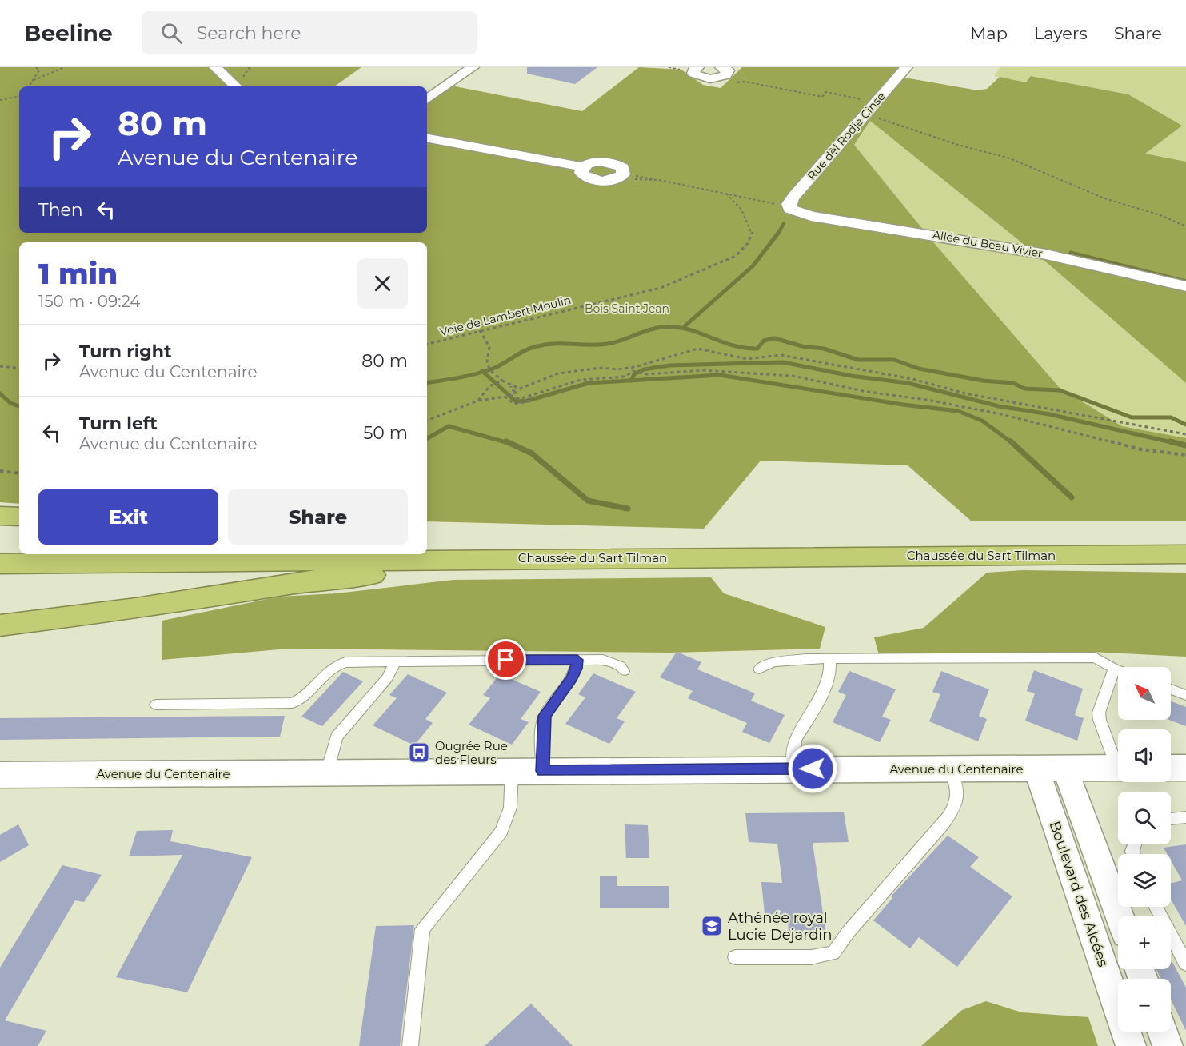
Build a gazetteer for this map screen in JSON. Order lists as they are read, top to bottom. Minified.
{"streets":{"highway":["Chaussée du Sart Tilman"],"street":["Rue dèl Rodje Cinse","Allée du Beau Vivier","Avenue du Centenaire","Boulevard des Alcées"],"path":["Voie de Lambert Moulin"]},"crossings":[["Rue dèl Rodje Cinse","Allée du Beau Vivier"],["Avenue du Centenaire","Boulevard des Alcées"]],"parks":["Bois Saint Jean"],"places":{"bus stop":["Ougrée Rue des Fleurs"],"school or university":["Athénée royal Lucie Dejardin"]},"north":"top left","page":{"header":"Beeline","search":"Search here","nav":["Map","Layers","Share"],"turn":["80 m","Avenue du Centenaire"],"then":"Then","heading":["1 min","150 m · 09:24"],"list":[{"name":"Turn right","note":"Avenue du Centenaire","value":"80 m"},{"name":"Turn left","note":"Avenue du Centenaire","value":"50 m"}],"buttons":["Exit","Share"],"map_buttons":["+","−"]}}
